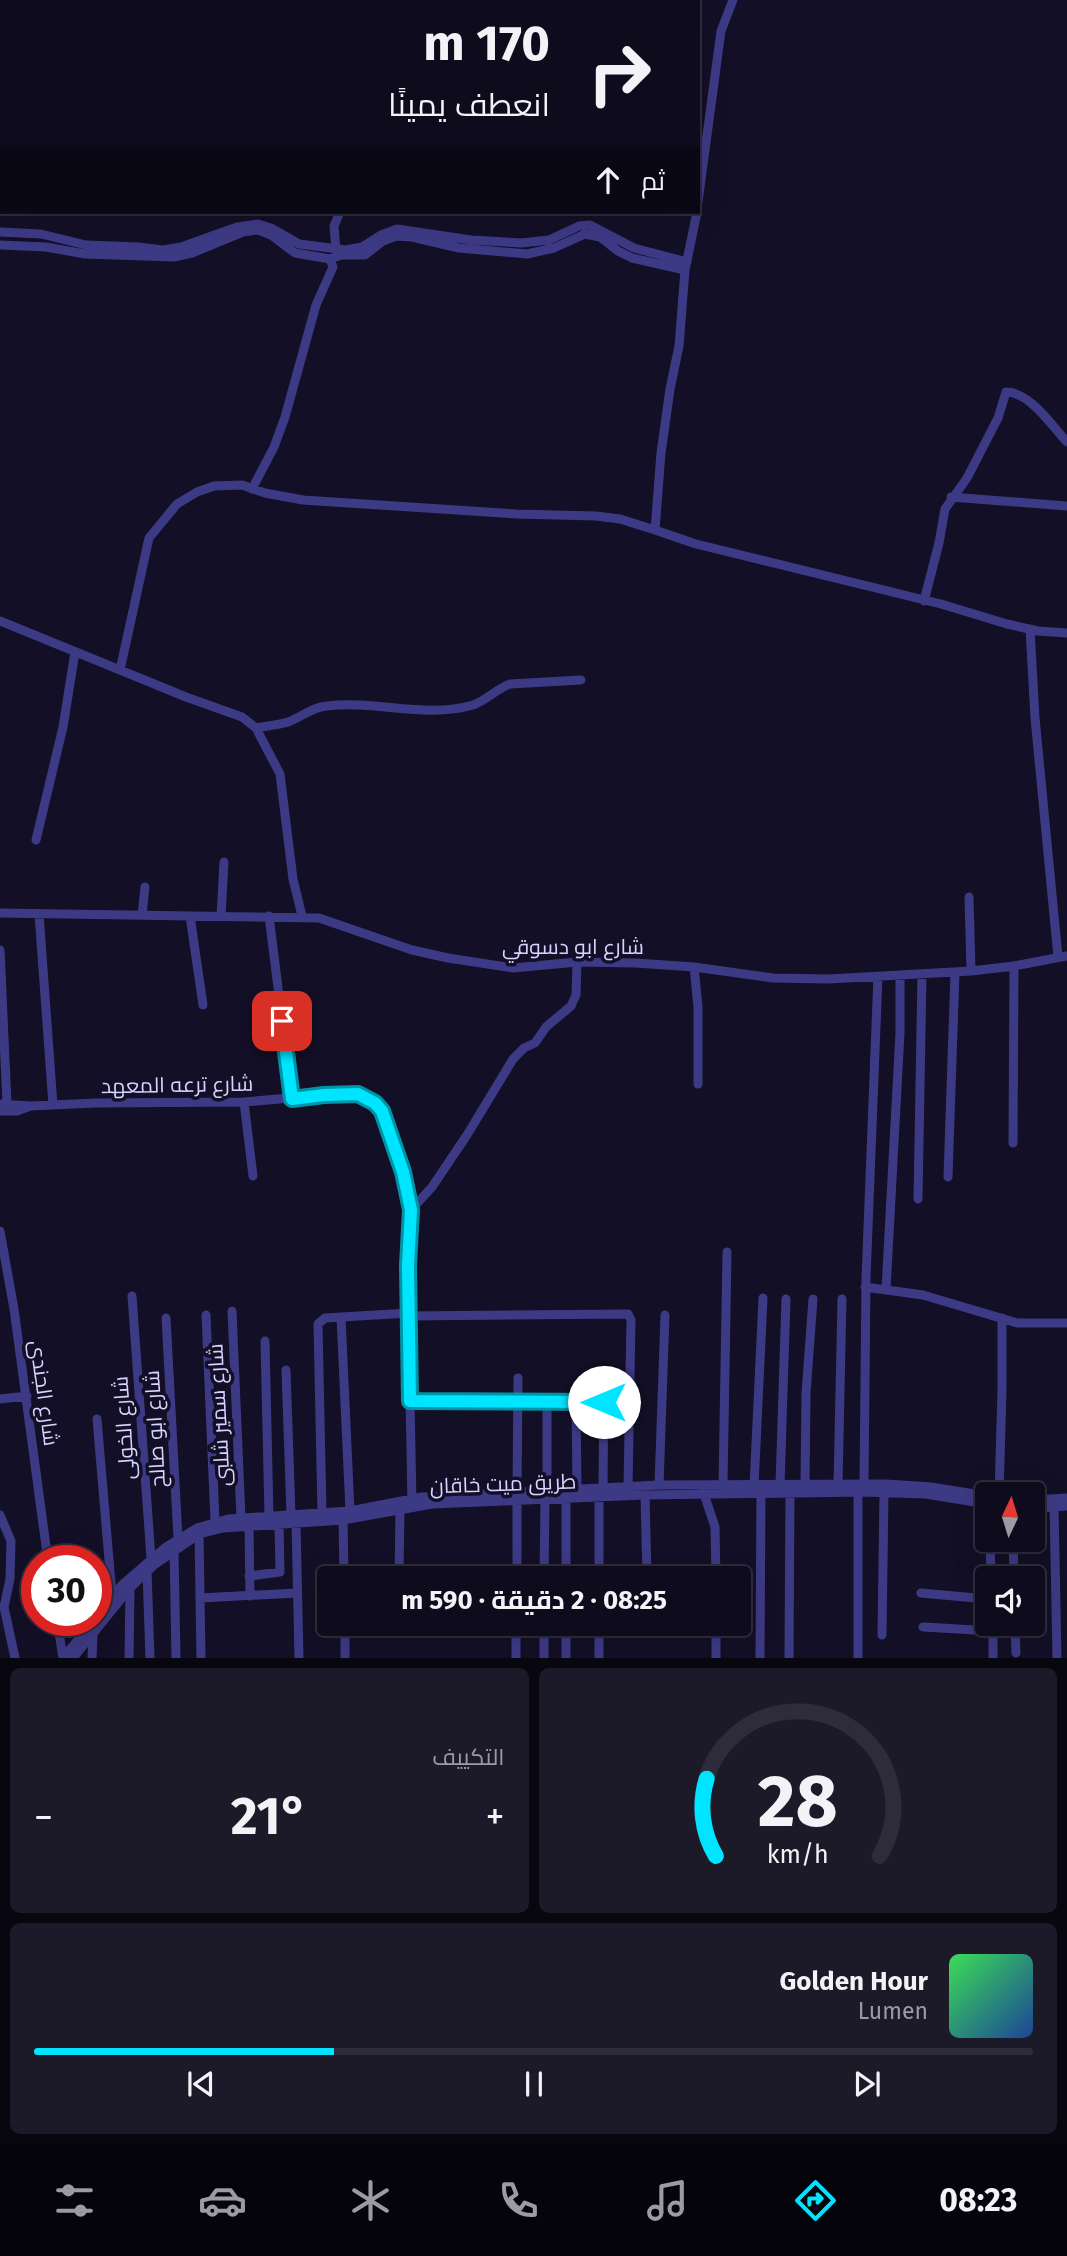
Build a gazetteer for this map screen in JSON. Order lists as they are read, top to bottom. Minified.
{"streets":{"street":["شارع ابو دسوقي","شارع ترعه المعهد","شارع الجندى","شارع سمير شلبى","شارع الخولى","شارع ابو صالح","طريق ميت خاقان"]},"crossings":[["شارع ترعه المعهد","طريق ميت خاقان"],["شارع سمير شلبى","طريق ميت خاقان"],["شارع الخولى","طريق ميت خاقان"],["شارع ابو صالح","طريق ميت خاقان"]],"north":"top","page":{"turn":["170 m","انعطف يمينًا"],"then":"ثم","limit":"30","trip":"08:25 · 2 دقيقة · 590 m","tile":"التكييف","heat":["−","21°","+"],"song":["Golden Hour","Lumen"],"tabs":"08:23","gauge":["28","km/h"]}}
